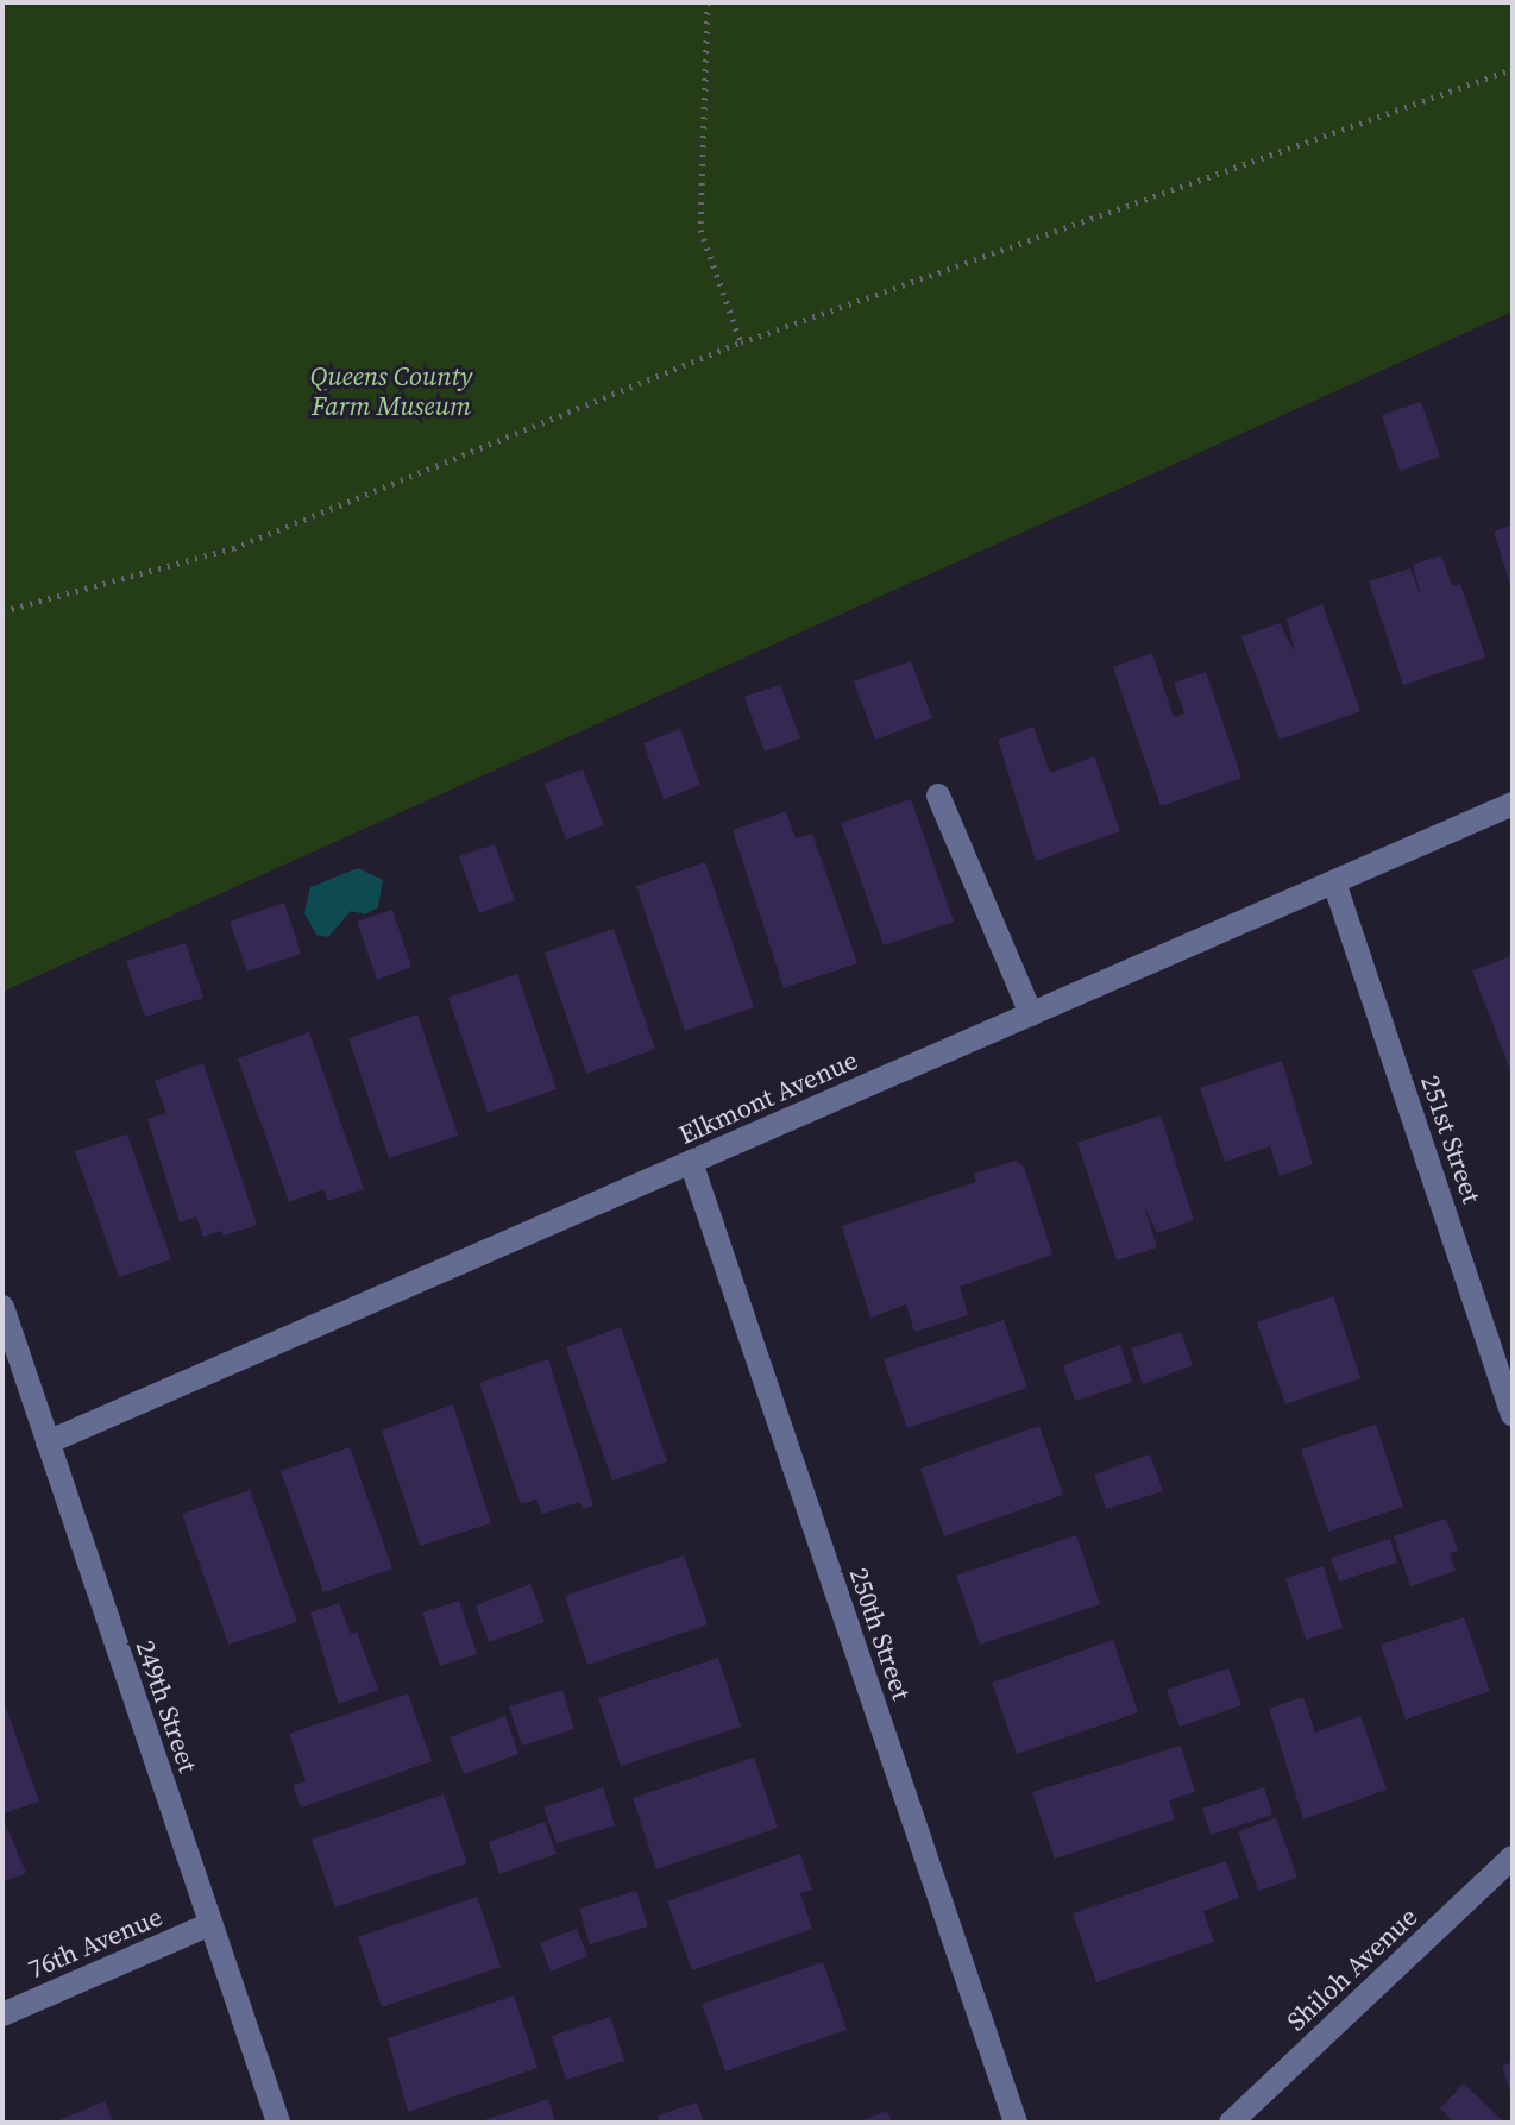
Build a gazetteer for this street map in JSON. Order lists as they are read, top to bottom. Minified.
{"streets":{"street":["Elkmont Avenue","251st Street","250th Street","249th Street","76th Avenue","Shiloh Avenue"]},"crossings":[["Elkmont Avenue","251st Street"],["Elkmont Avenue","250th Street"],["Elkmont Avenue","249th Street"],["249th Street","76th Avenue"]],"parks":["Queens County Farm Museum"]}
